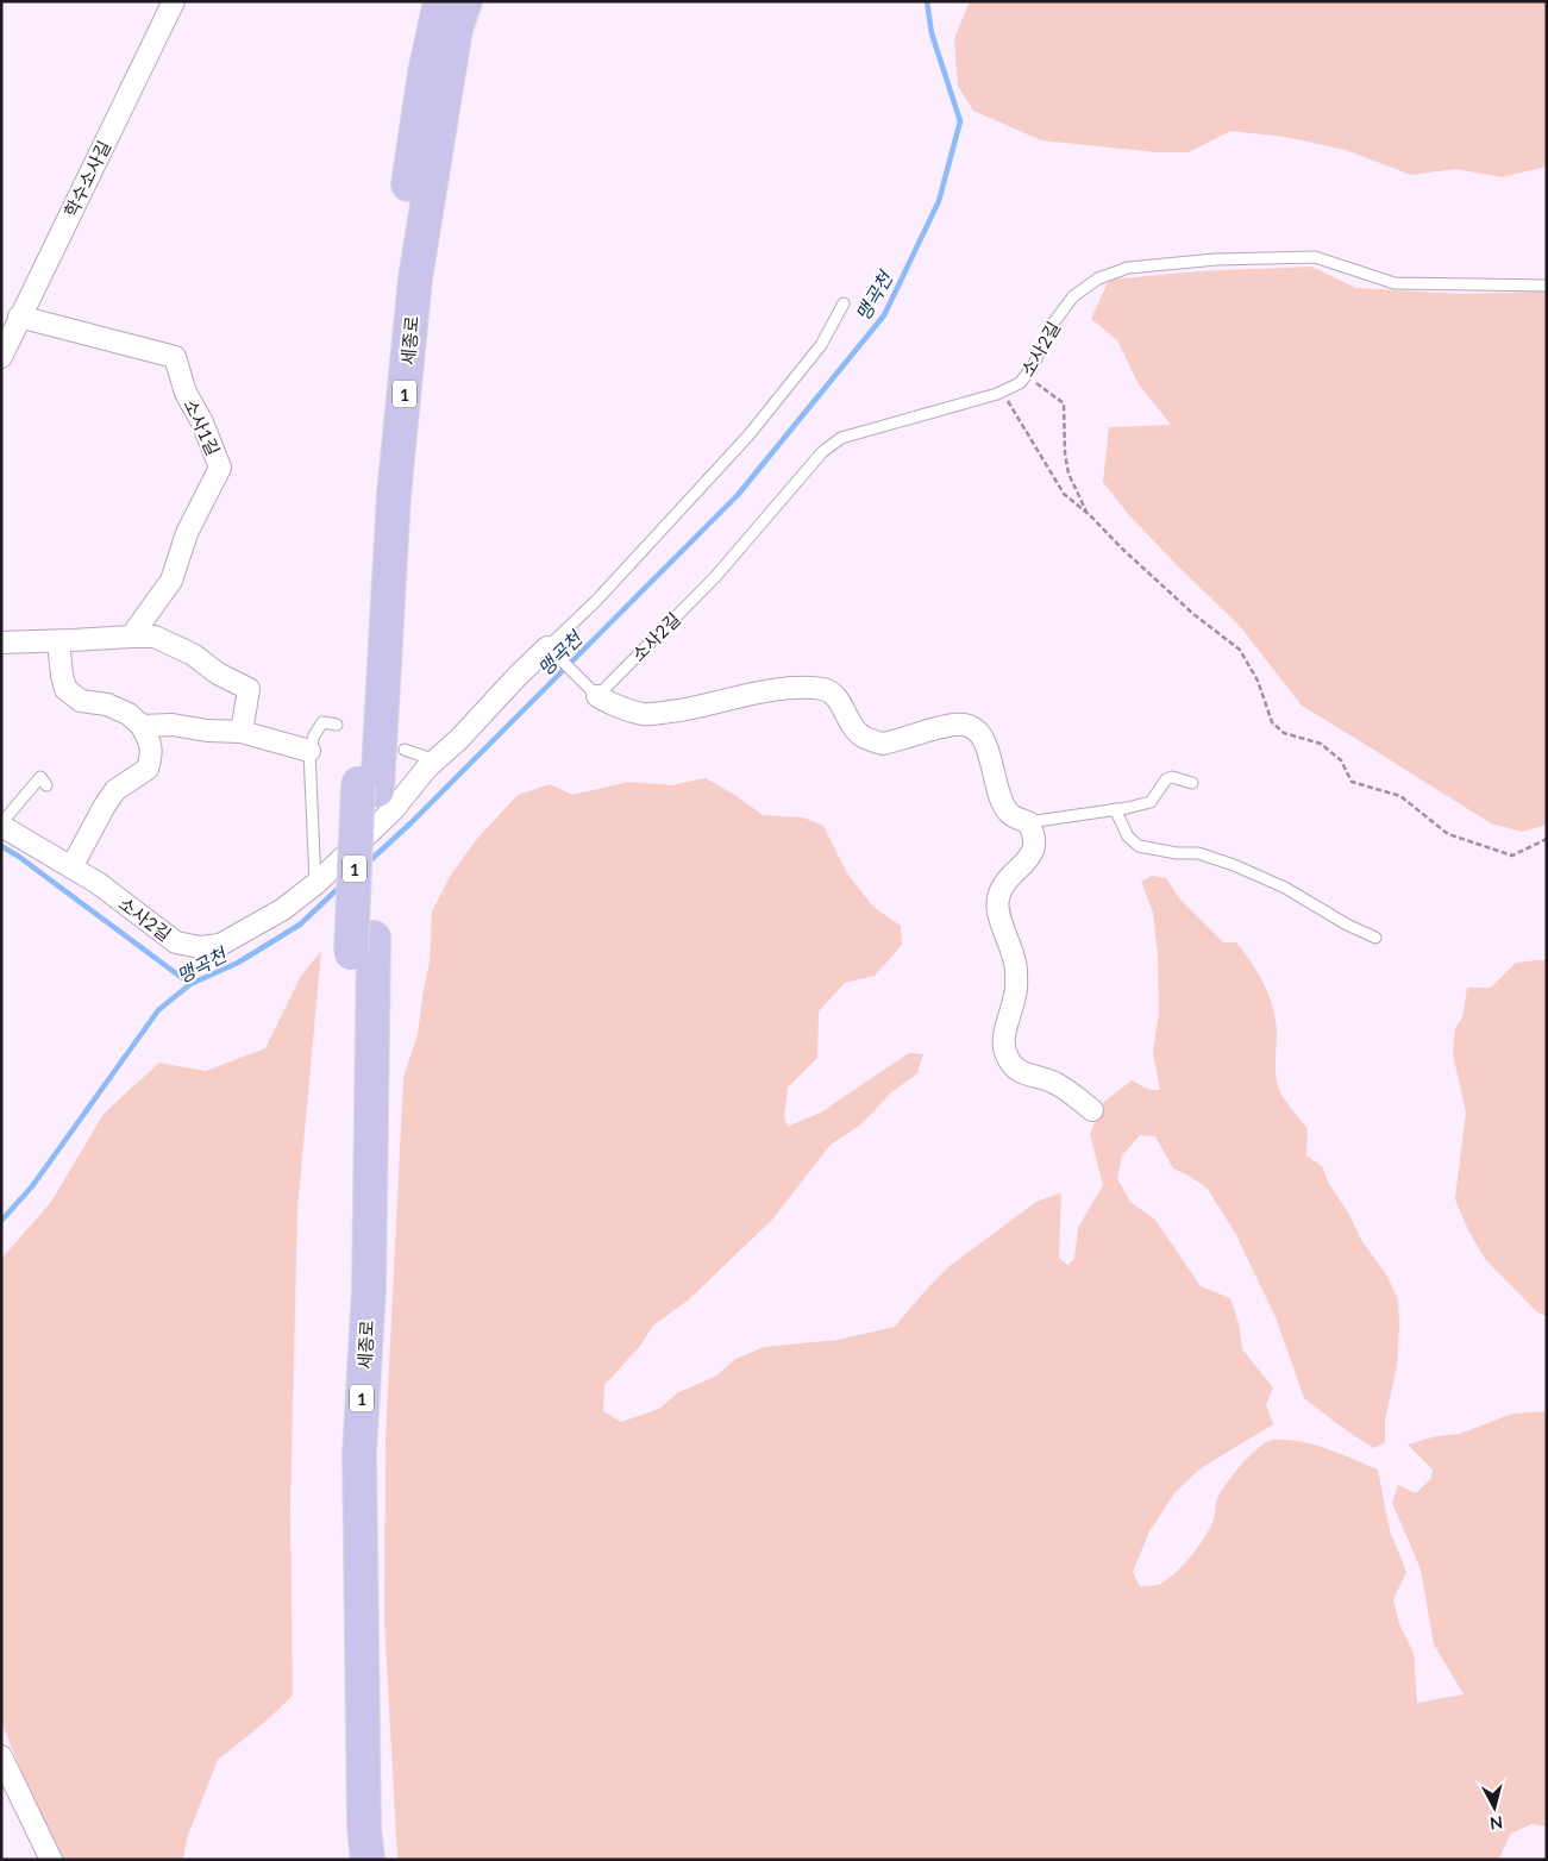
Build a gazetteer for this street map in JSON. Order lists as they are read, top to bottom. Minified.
{"streets":{"main road":["세종로","1"],"street":["학수소사길","소사2길","소사1길"]},"crossings":[["학수소사길","소사1길"],["세종로","1"]],"water":["맹곡천"],"north":"bottom"}
